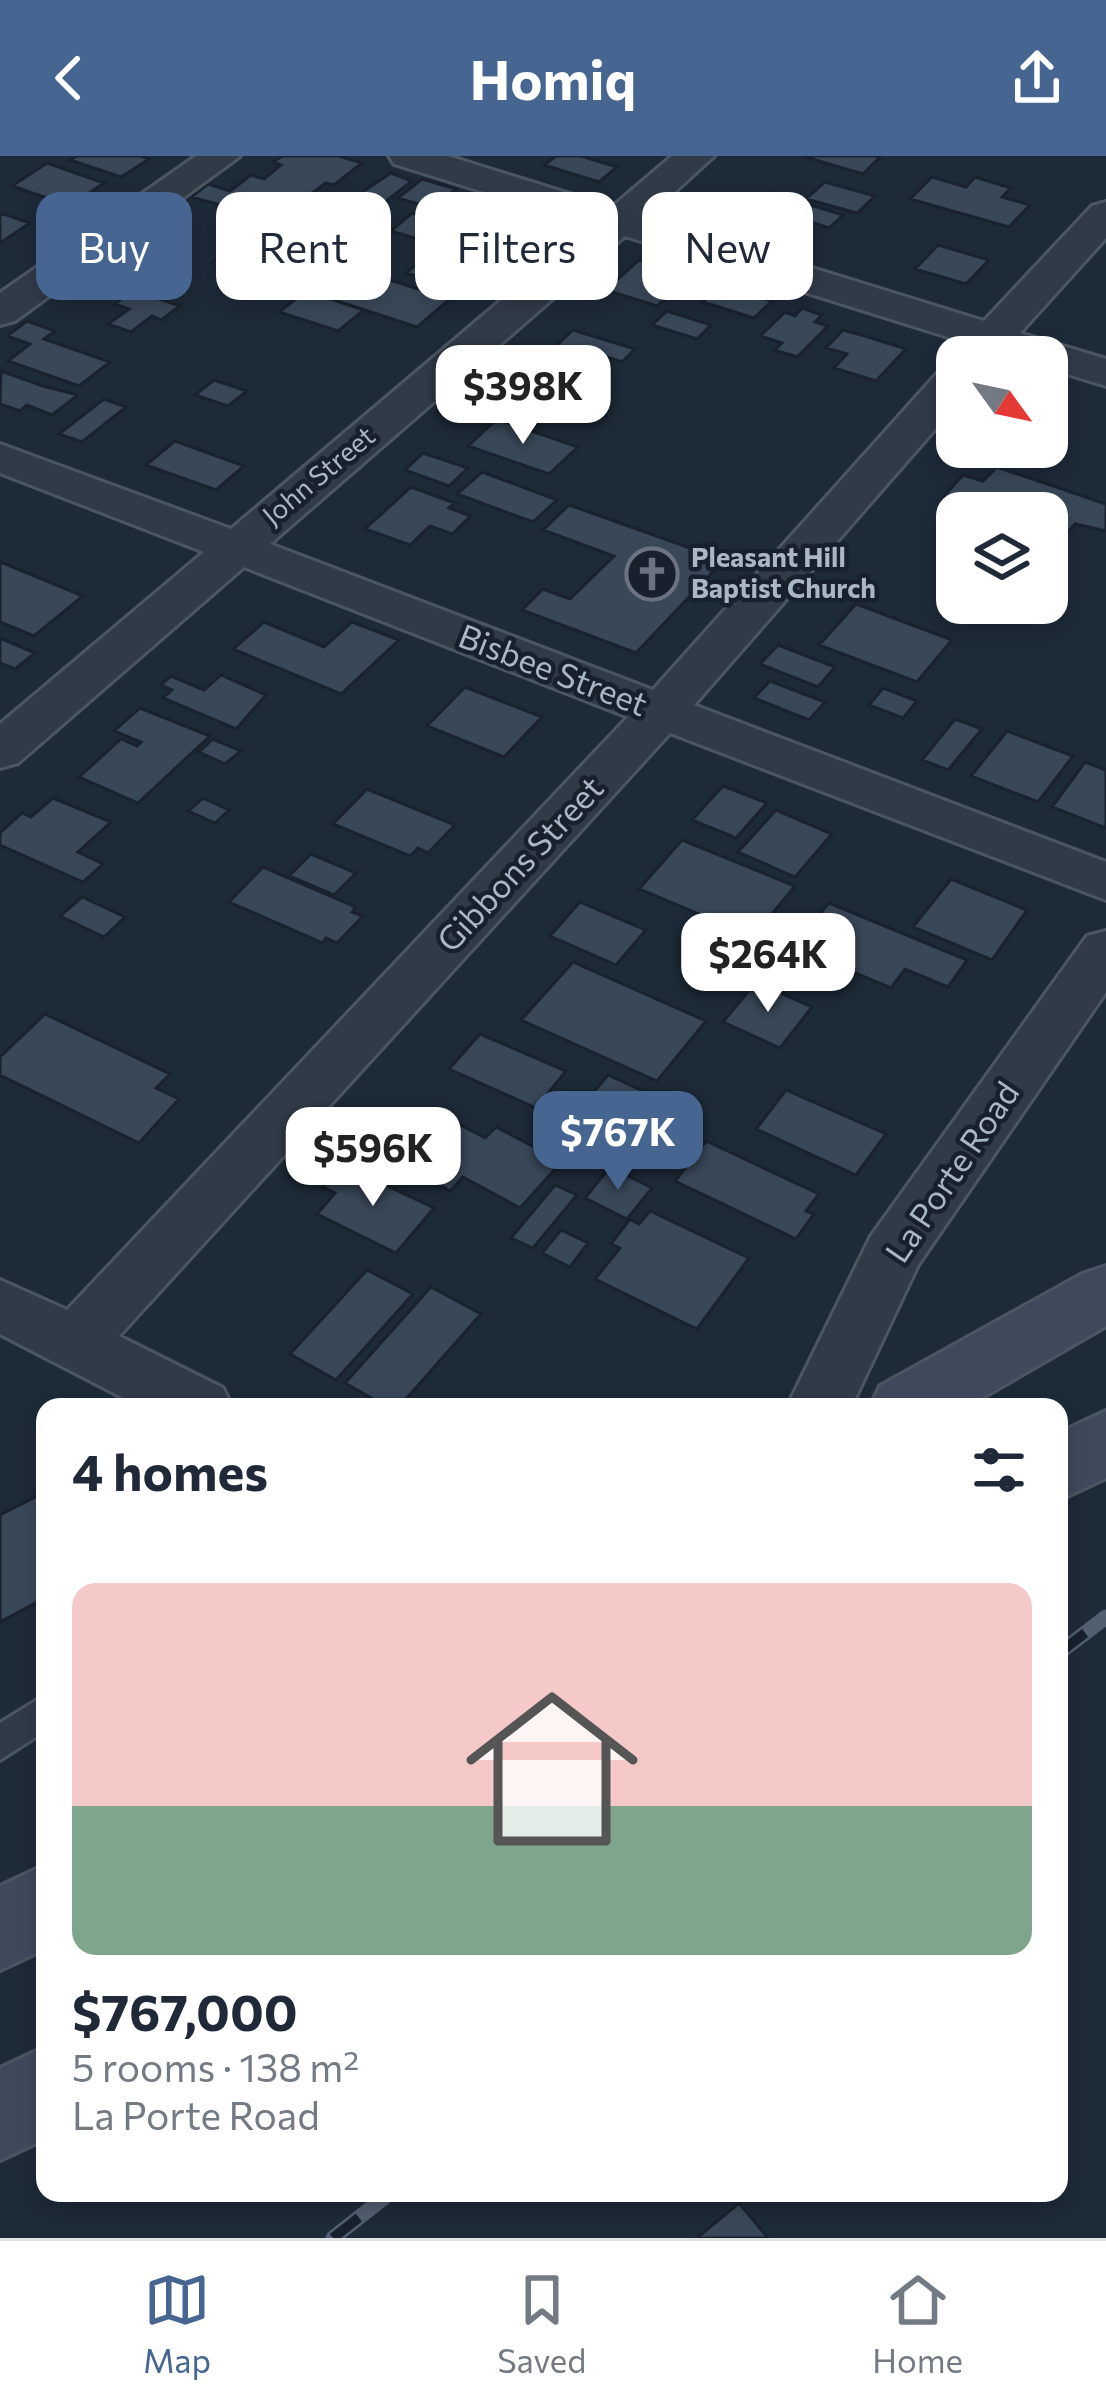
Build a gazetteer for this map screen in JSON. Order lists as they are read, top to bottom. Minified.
{"streets":{"street":["John Street","Bisbee Street","Gibbons Street","La Porte Road"]},"crossings":[["John Street","Bisbee Street"],["Bisbee Street","Gibbons Street"]],"places":{"church":["Pleasant Hill Baptist Church"]},"north":"bottom right","page":{"header":"Homiq","chip":["Buy","Rent","Filters","New"],"price":["$398K","$264K","$767K","$596K"],"heading":"4 homes","list":[{"name":"$767,000","note":"5 rooms · 138 m² · La Porte Road"}],"tabs":["Map","Saved","Home"]}}
